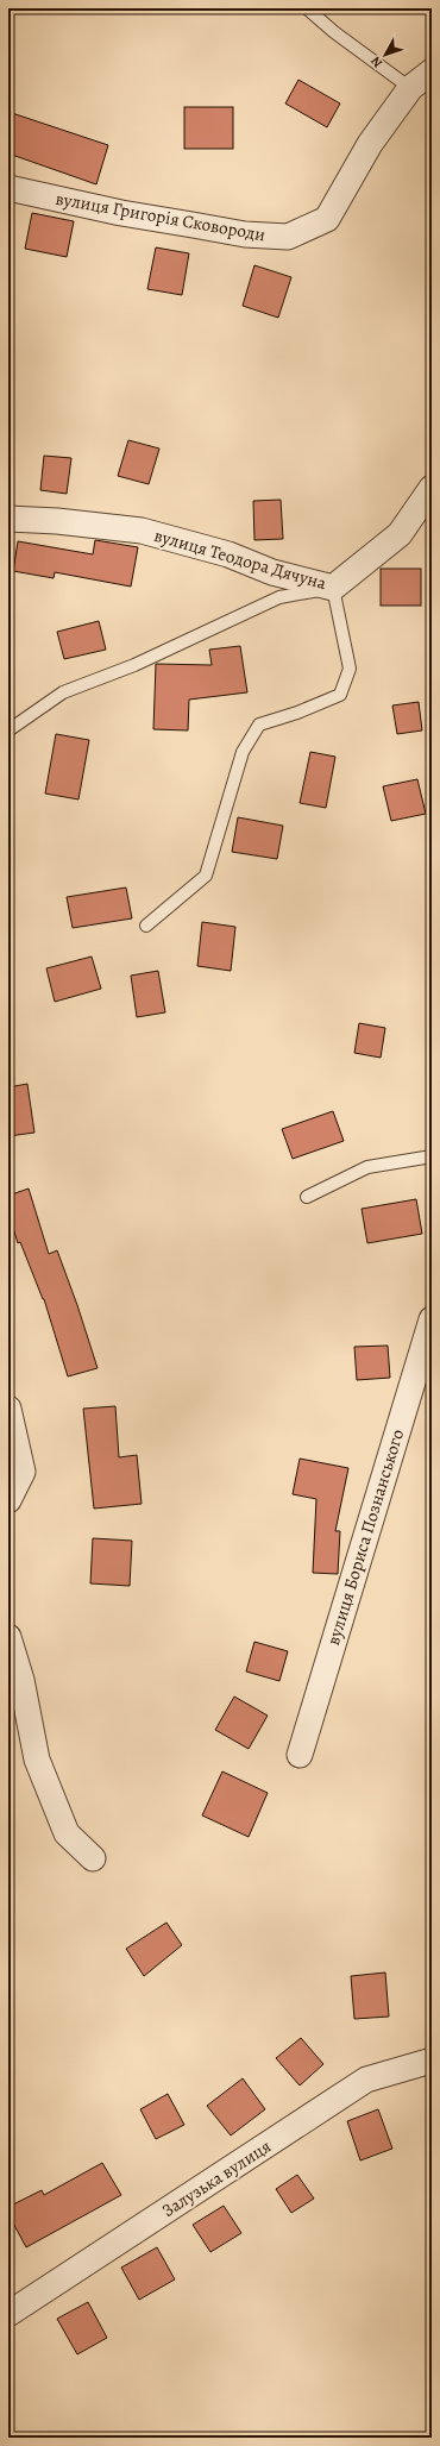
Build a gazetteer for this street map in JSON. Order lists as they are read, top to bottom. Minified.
{"streets":{"street":["вулиця Григорія Сковороди","вулиця Теодора Дячуна","вулиця Бориса Познанського","Залузька вулиця"]},"north":"bottom left"}
